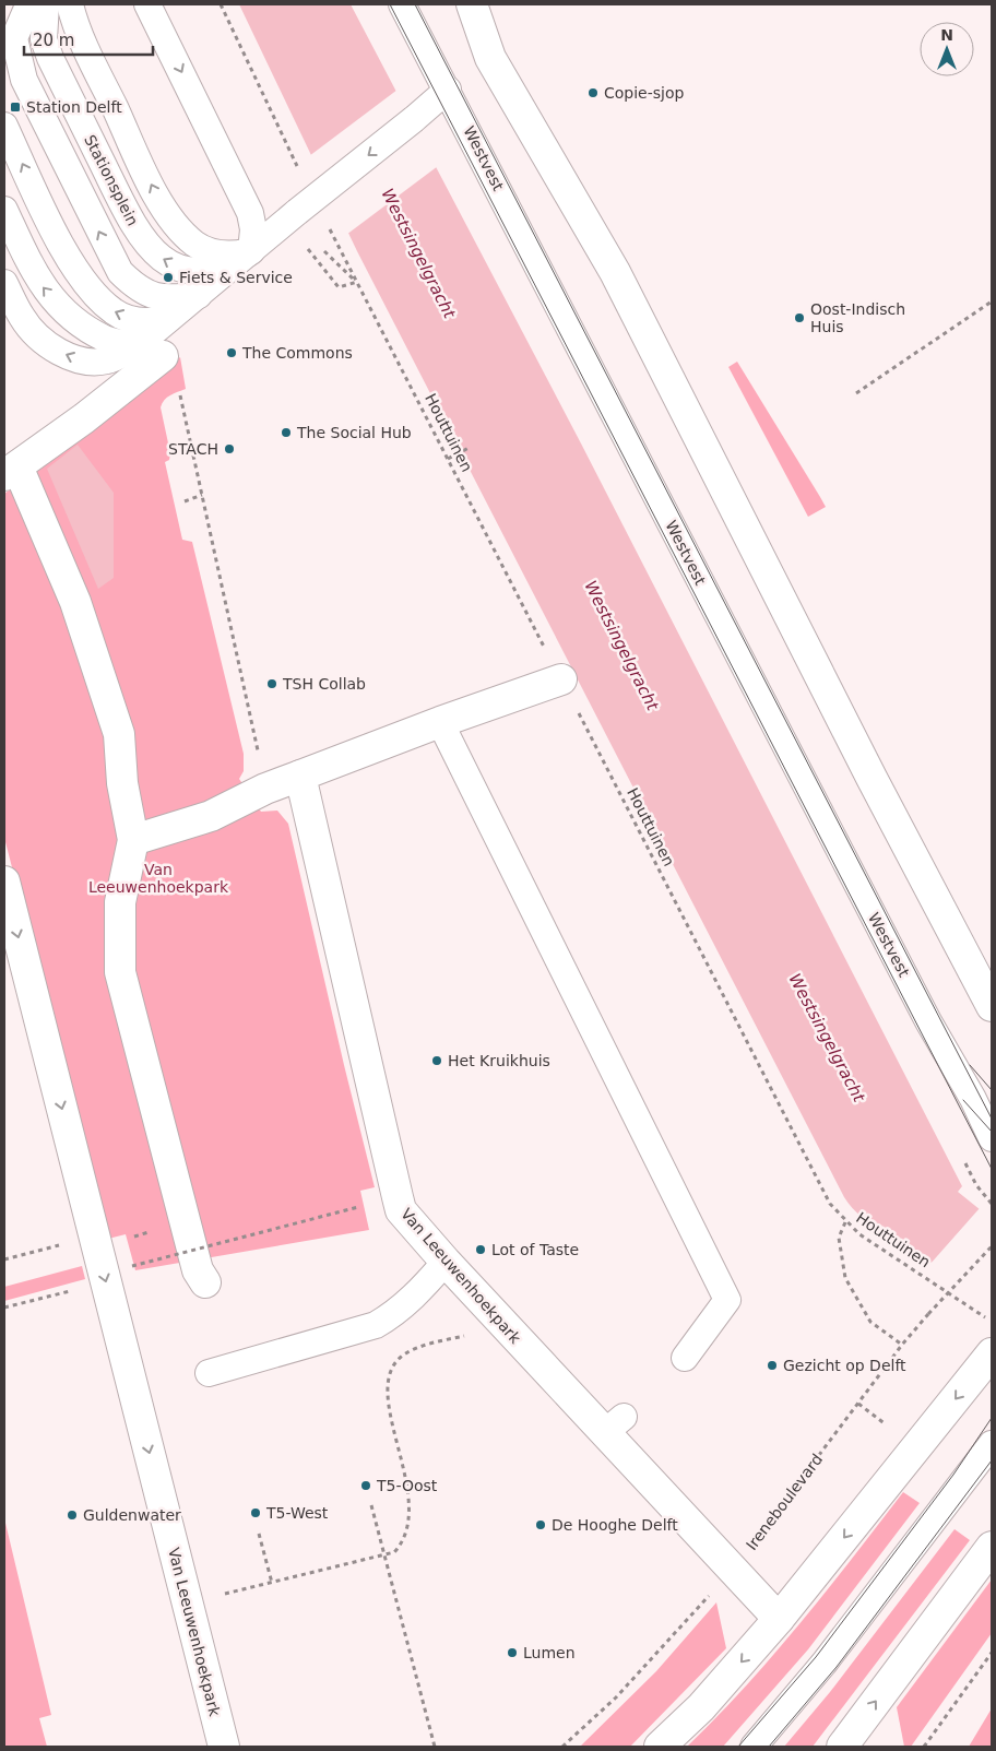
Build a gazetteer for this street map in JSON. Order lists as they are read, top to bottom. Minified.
{"streets":{"street":["Stationsplein","Van Leeuwenhoekpark"],"lane":["Westvest"],"path":["Houttuinen","Ireneboulevard"]},"crossings":[["Westvest","Stationsplein"],["Van Leeuwenhoekpark","Ireneboulevard"]],"water":["Westsingelgracht"],"parks":["Van Leeuwenhoekpark"],"places":{"other":["Copie-sjop","Fiets & Service","Oost-Indisch Huis","The Commons","The Social Hub","STACH","TSH Collab","Het Kruikhuis","Lot of Taste","Gezicht op Delft","T5-Oost","T5-West","Guldenwater","De Hooghe Delft","Lumen"],"transit":["Station Delft"]},"scale_bar":"20 m","north":"top"}
